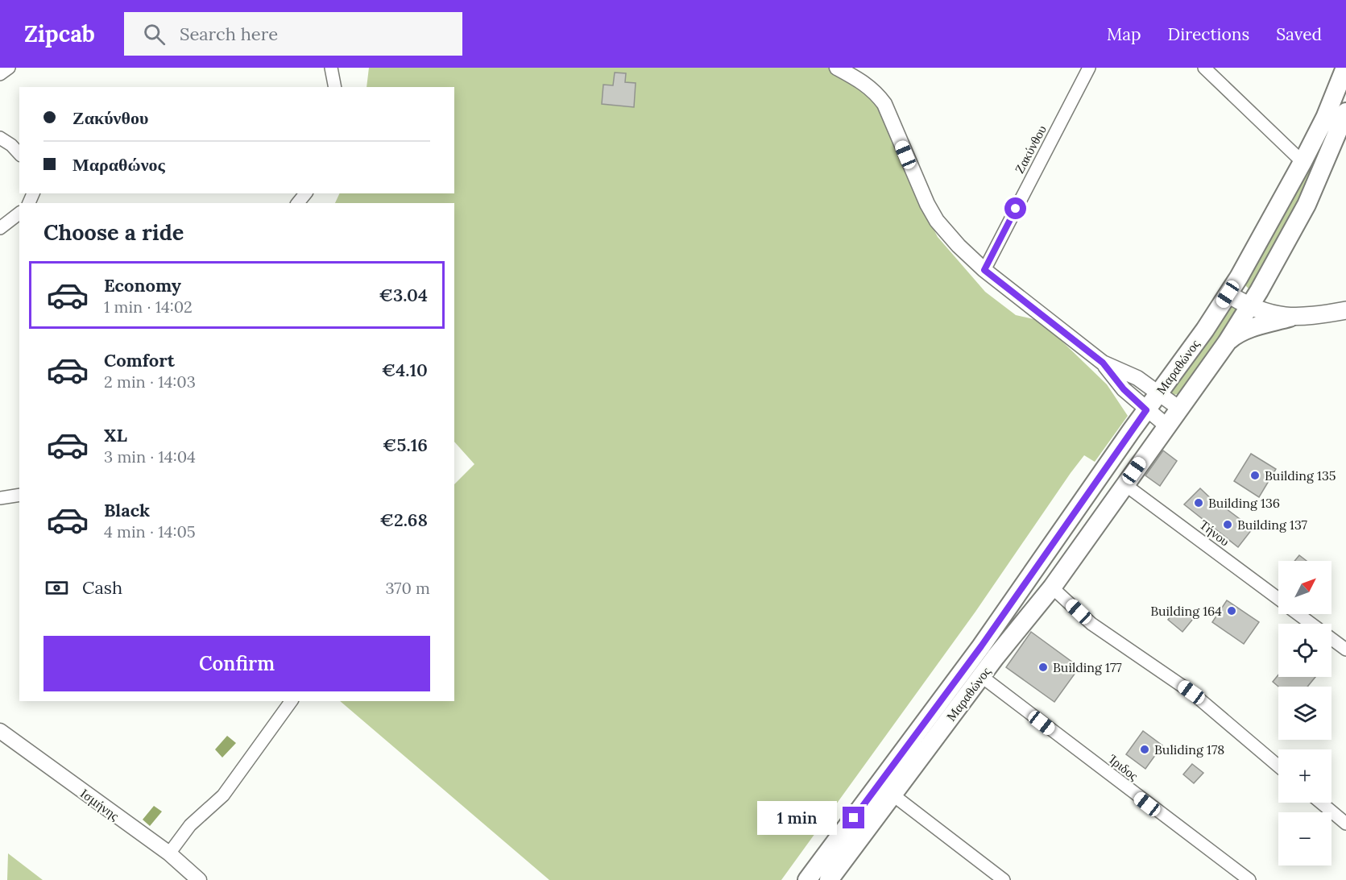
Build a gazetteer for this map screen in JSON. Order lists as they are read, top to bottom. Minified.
{"streets":{"main road":["Μαραθώνος"],"street":["Ζακύνθου","Τήνου","Ίριδος","Ισμήνης"]},"crossings":[["Μαραθώνος","Τήνου"],["Μαραθώνος","Ίριδος"]],"places":["Building 135","Building 136","Building 137","Building 164","Building 177","Buliding 178"],"north":"top right","page":{"header":"Zipcab","search":"Search here","nav":["Map","Directions","Saved"],"banner":["Ζακύνθου","Μαραθώνος"],"heading":"Choose a ride","list":[{"name":"Economy","note":"1 min · 14:02","value":"€3.04"},{"name":"Comfort","note":"2 min · 14:03","value":"€4.10"},{"name":"XL","note":"3 min · 14:04","value":"€5.16"},{"name":"Black","note":"4 min · 14:05","value":"€2.68"}],"map_buttons":["+","−"],"pay":["Cash","370 m"],"buttons":"Confirm","bubble":"1 min"}}
